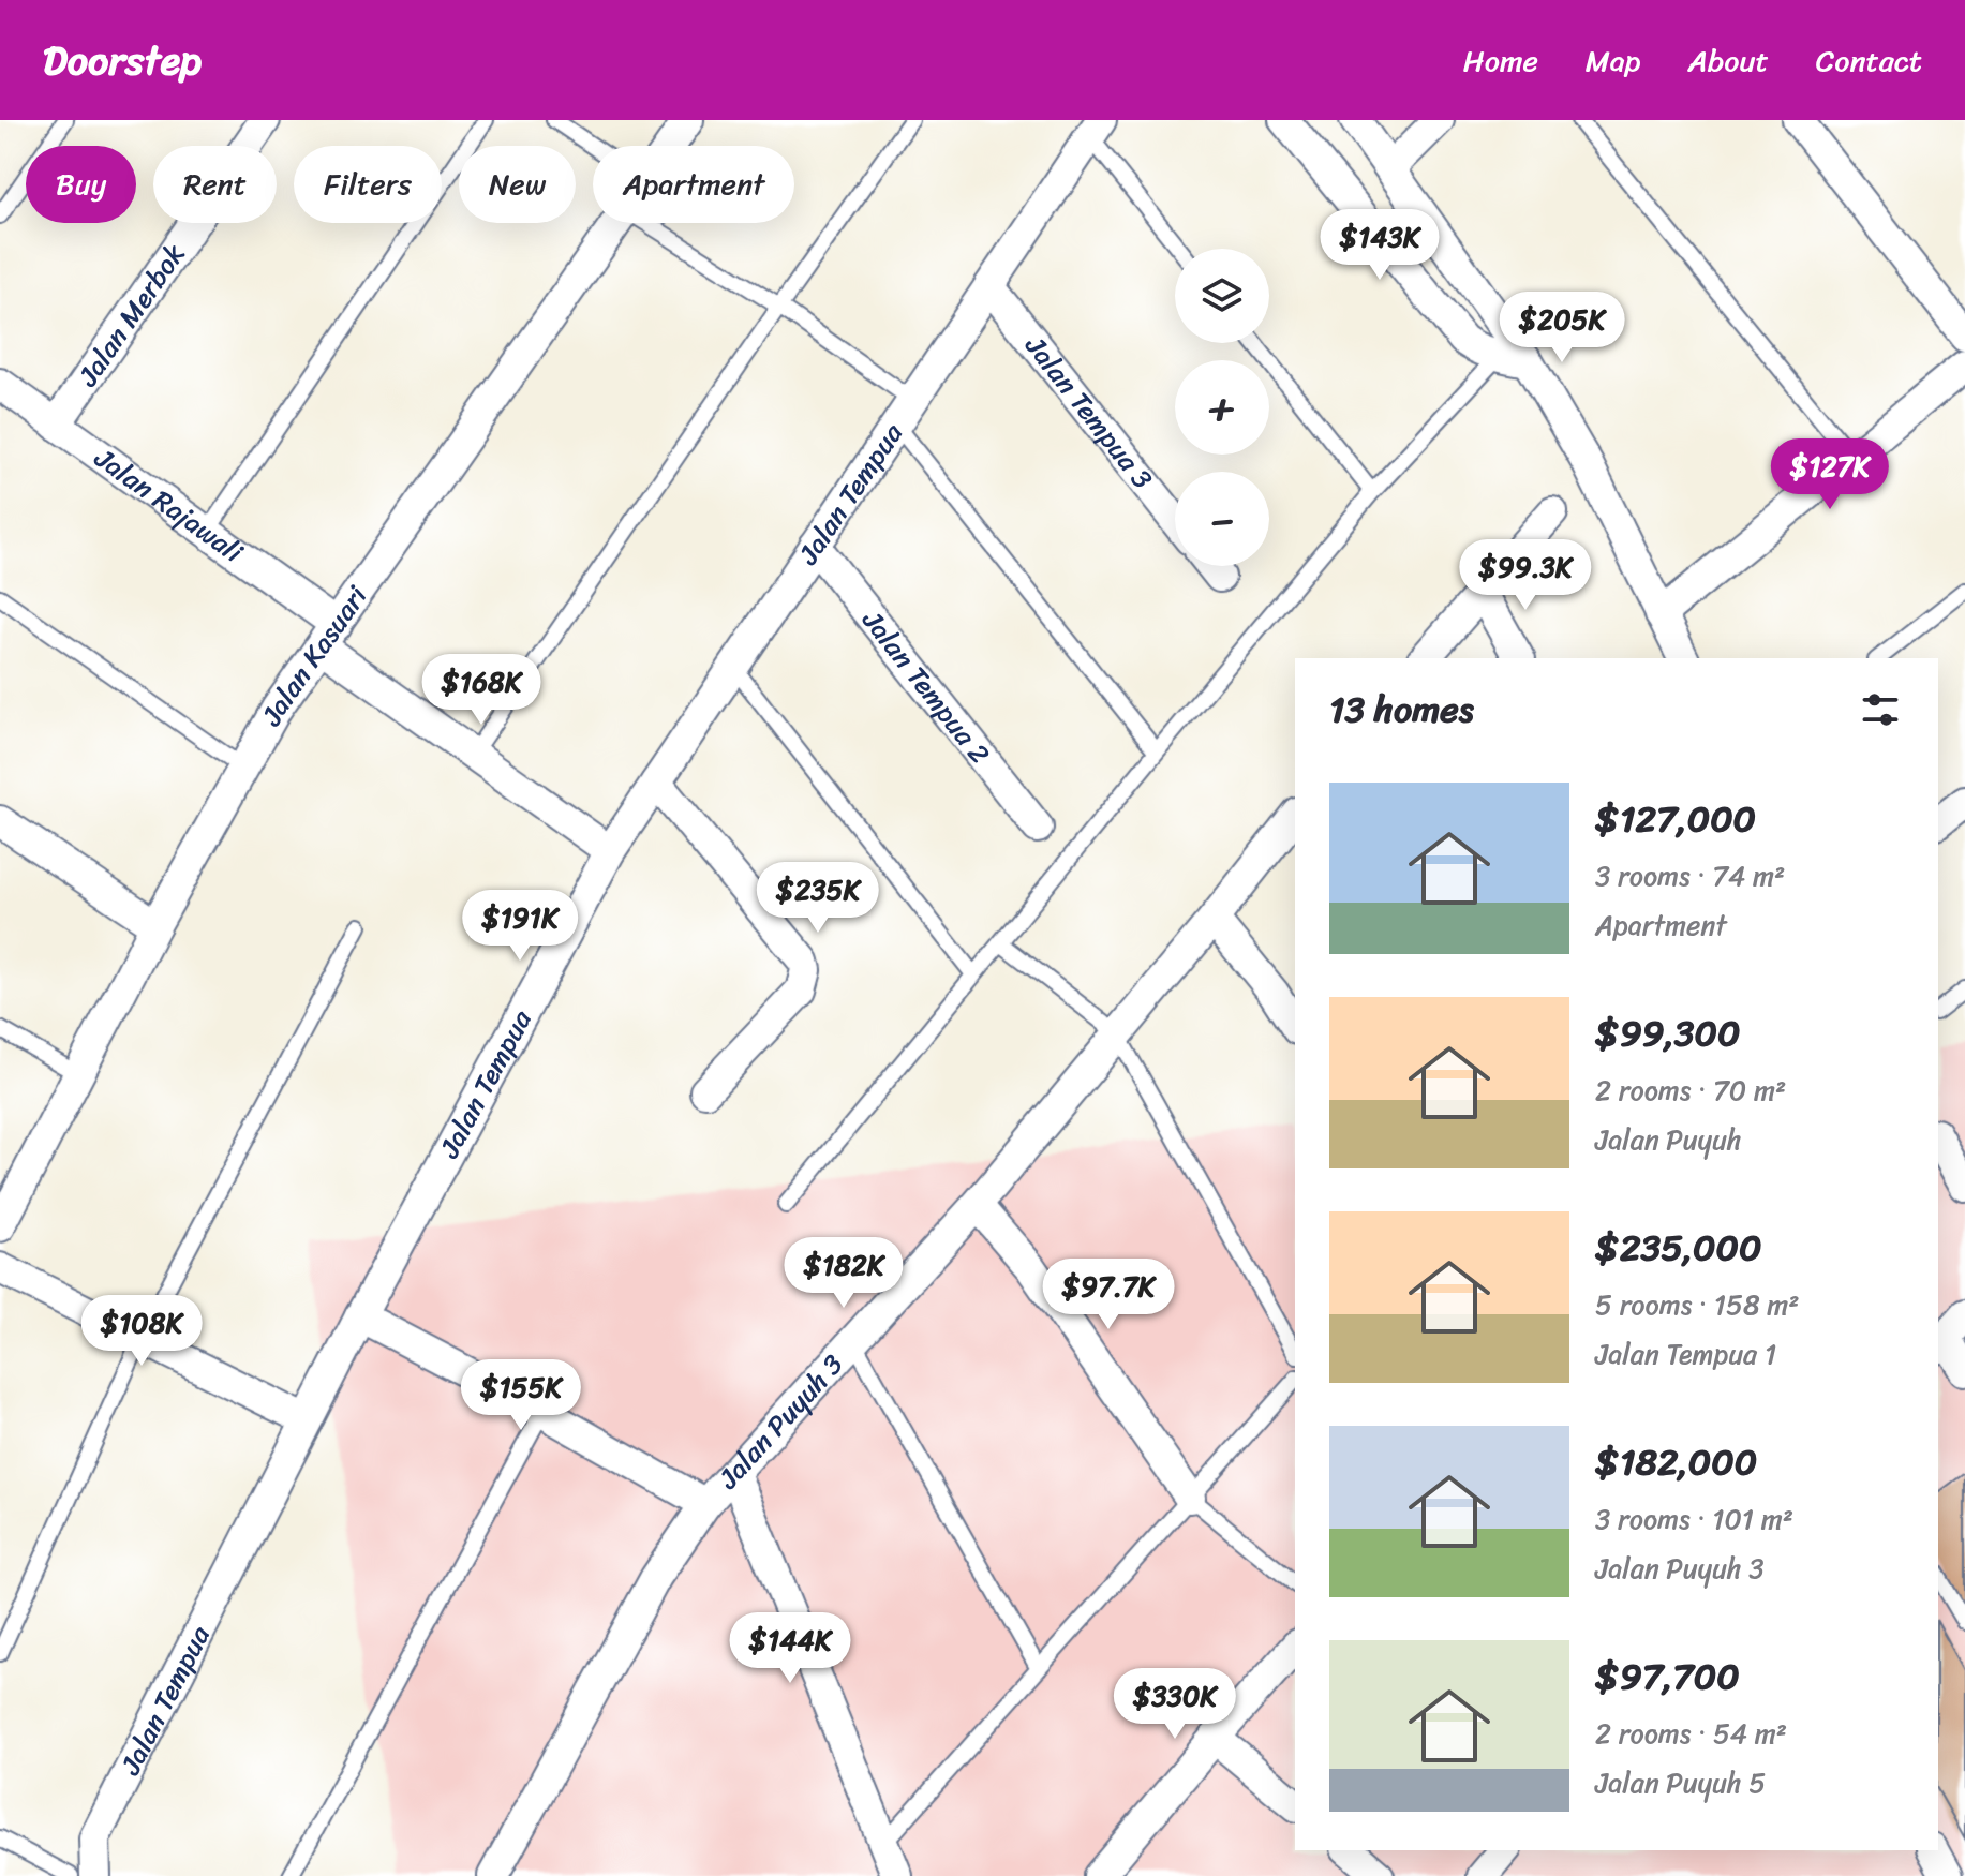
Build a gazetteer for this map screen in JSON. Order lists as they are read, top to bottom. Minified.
{"streets":{"street":["Jalan Merbok","Jalan Tempua 3","Jalan Tempua","Jalan Rajawali","Jalan Kasuari","Jalan Tempua 2","Jalan Puyuh 3"]},"crossings":[["Jalan Merbok","Jalan Rajawali"],["Jalan Tempua 3","Jalan Tempua"],["Jalan Tempua","Jalan Rajawali"],["Jalan Tempua","Jalan Tempua 2"],["Jalan Rajawali","Jalan Kasuari"]],"page":{"header":"Doorstep","nav":["Home","Map","About","Contact"],"chip":["Buy","Rent","Filters","New","Apartment"],"price":["$143K","$205K","$127K","$99.3K","$168K","$235K","$191K","$182K","$97.7K","$108K","$155K","$144K","$330K"],"map_buttons":["+","−"],"heading":"13 homes","list":[{"name":"$127,000","note":"3 rooms · 74 m² · Apartment"},{"name":"$99,300","note":"2 rooms · 70 m² · Jalan Puyuh"},{"name":"$235,000","note":"5 rooms · 158 m² · Jalan Tempua 1"},{"name":"$182,000","note":"3 rooms · 101 m² · Jalan Puyuh 3"},{"name":"$97,700","note":"2 rooms · 54 m² · Jalan Puyuh 5"}]}}
